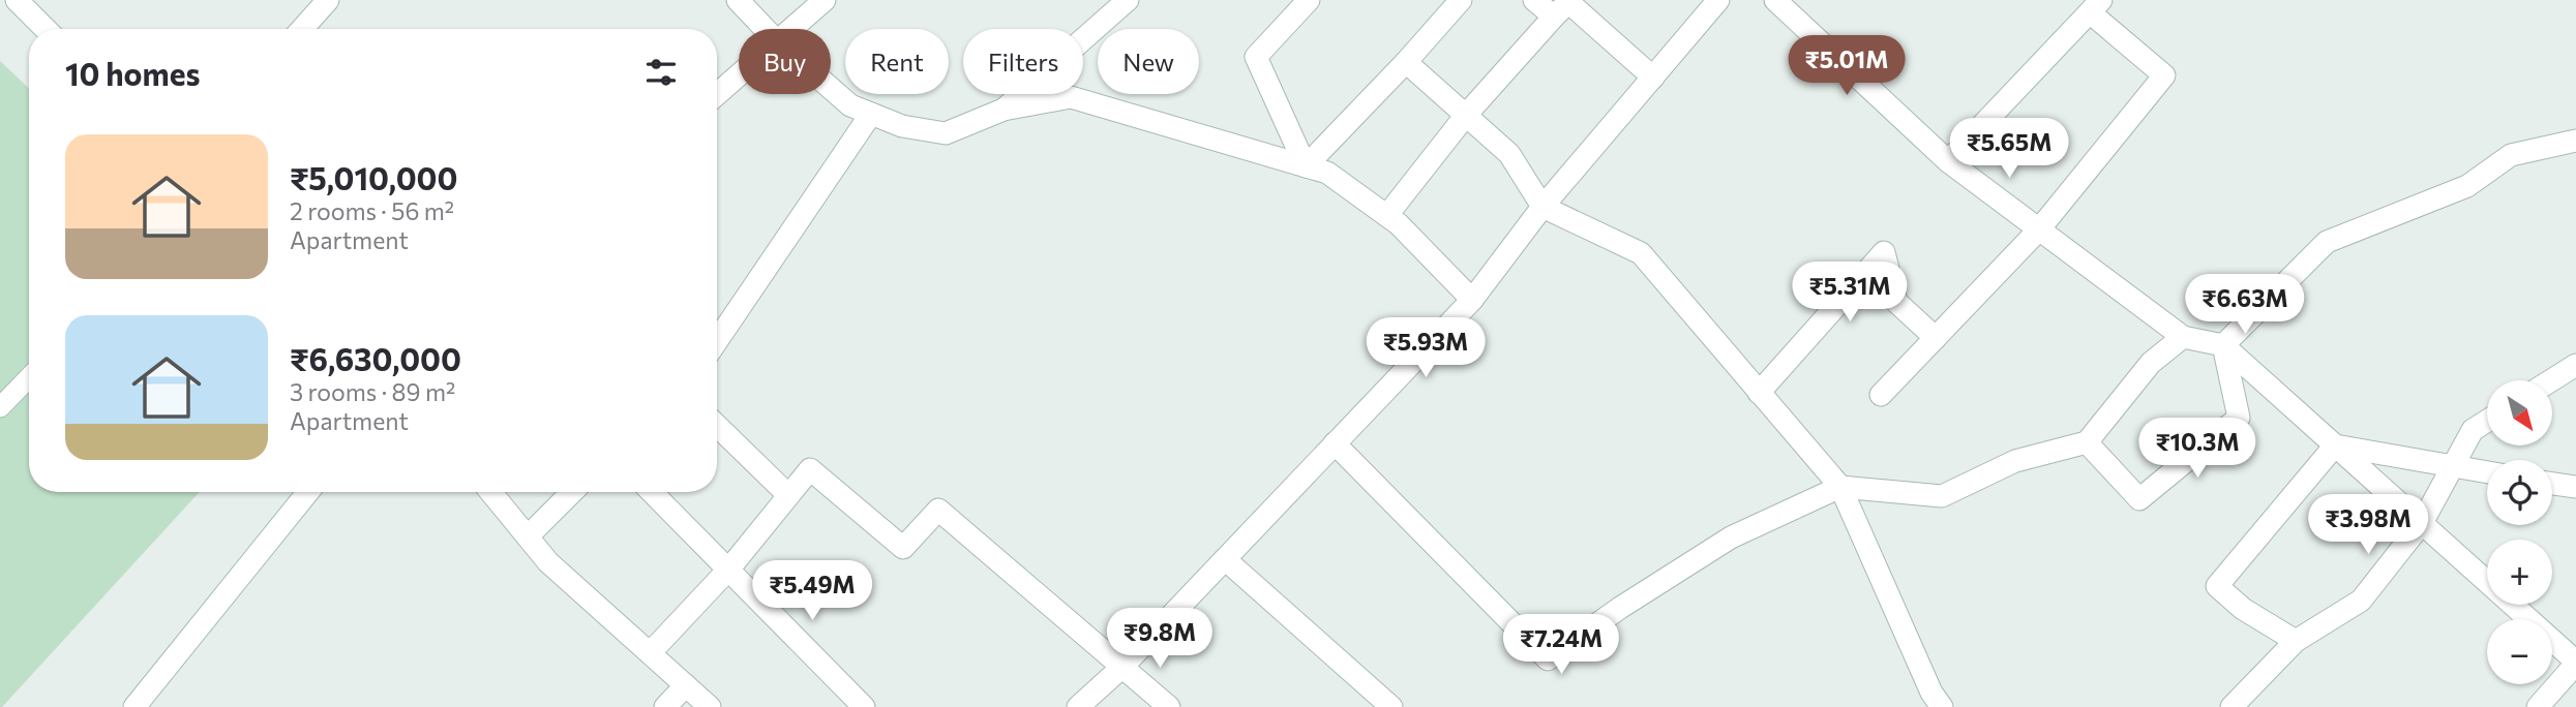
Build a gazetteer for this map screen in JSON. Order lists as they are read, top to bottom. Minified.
{"north":"bottom right","page":{"chip":["Buy","Rent","Filters","New"],"heading":"10 homes","price":["₹5.01M","₹5.65M","₹5.31M","₹6.63M","₹5.93M","₹10.3M","₹3.98M","₹5.49M","₹9.8M","₹7.24M"],"list":[{"name":"₹5,010,000","note":"2 rooms · 56 m² · Apartment"},{"name":"₹6,630,000","note":"3 rooms · 89 m² · Apartment"}],"map_buttons":["+","−"]}}
